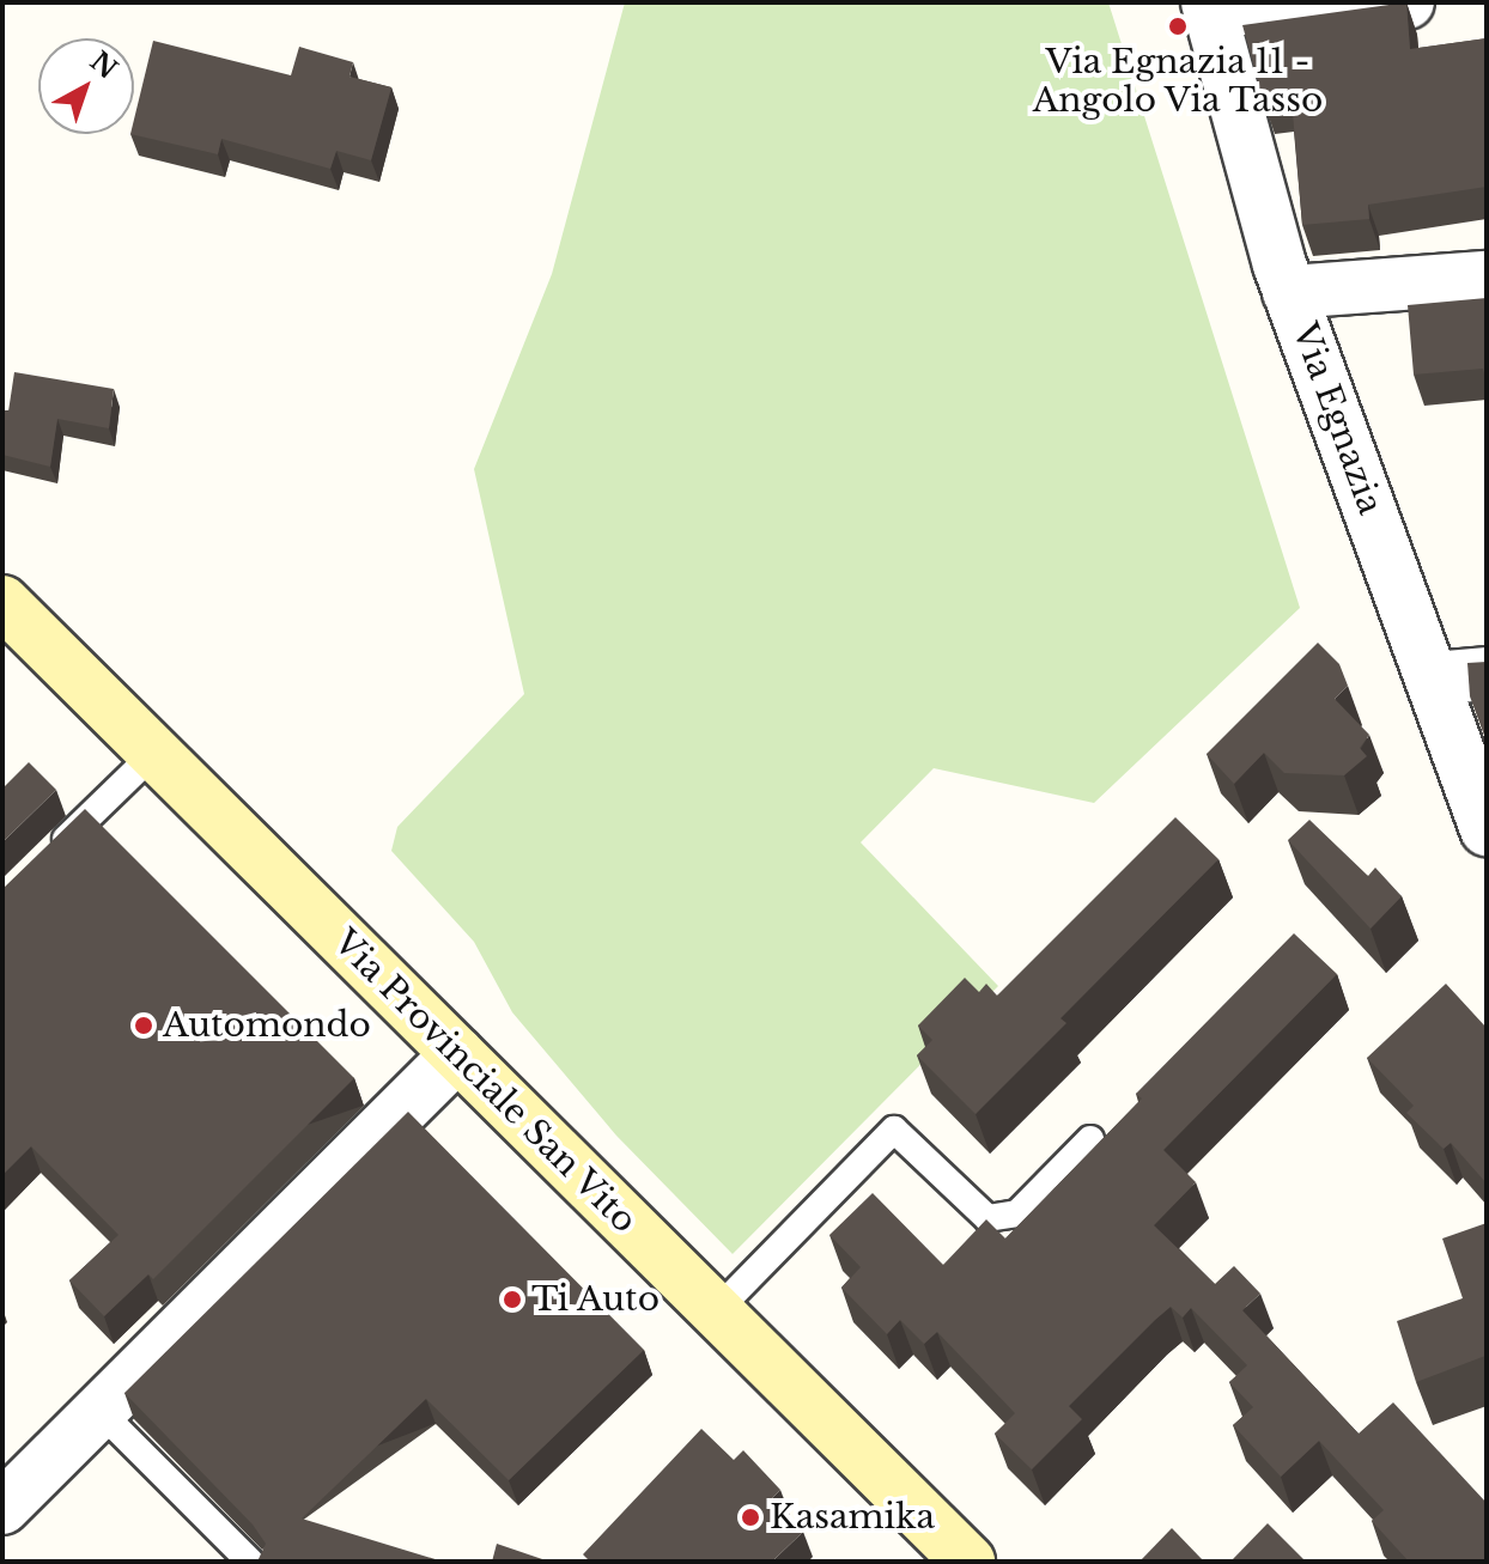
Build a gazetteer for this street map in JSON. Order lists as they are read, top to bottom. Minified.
{"streets":{"main road":["Via Provinciale San Vito"],"street":["Via Egnazia"]},"places":["Via Egnazia 11 - Angolo Via Tasso","Automondo","Ti Auto","Kasamika"],"north":"top right"}
